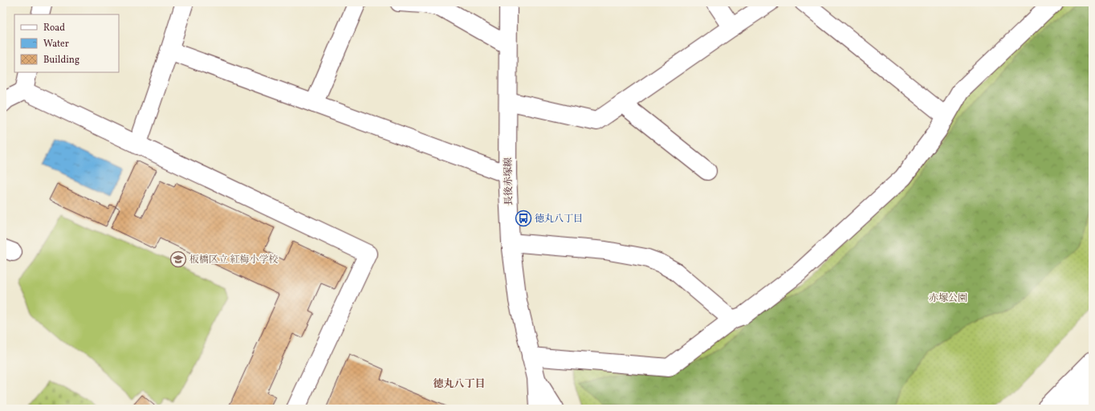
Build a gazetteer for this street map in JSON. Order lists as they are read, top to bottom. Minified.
{"streets":{"main road":["長後赤塚線"]},"districts":["徳丸八丁目"],"parks":["赤塚公園"],"places":{"bus stop":["徳丸八丁目"],"school or university":["板橋区立 紅梅小学校"]},"legend":["Road","Water","Building"]}
